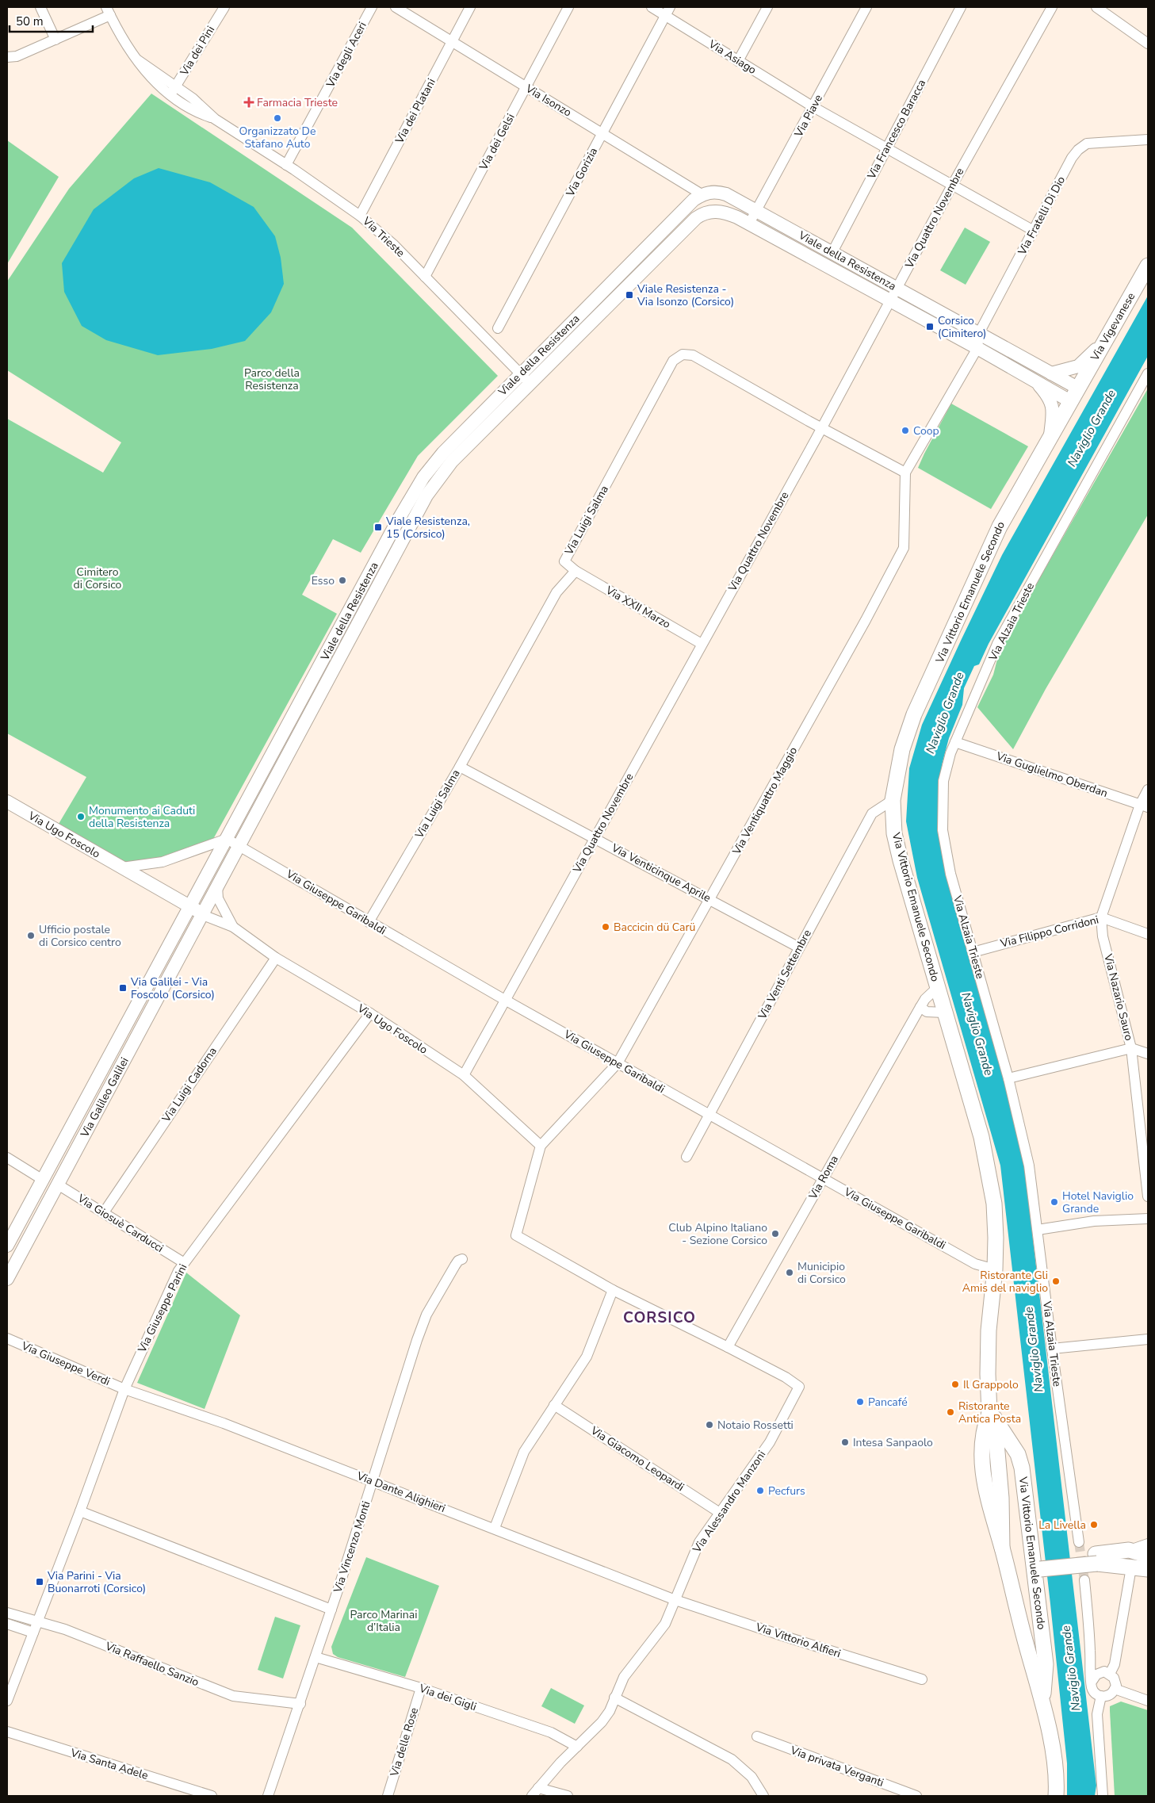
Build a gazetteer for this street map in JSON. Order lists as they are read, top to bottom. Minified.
{"streets":{"main road":["Via Vigevanese","Via Vittorio Emanuele Secondo"],"street":["Via dei Pini","Via degli Aceri","Via Asiago","Via Isonzo","Via dei Platani","Via Piave","Via Francesco Baracca","Via dei Gelsi","Via Gorizia","Via Fratelli Di Dio","Via Quattro Novembre","Via Trieste","Viale della Resistenza","Via Luigi Salma","Via XXII Marzo","Via Alzaia Trieste","Via Guglielmo Oberdan","Via Ventiquattro Maggio","Via Ugo Foscolo","Via Venticinque Aprile","Via Giuseppe Garibaldi","Via Filippo Corridoni","Via Venti Settembre","Via Nazario Sauro","Via Luigi Cadorna","Via Galileo Galilei","Via Roma","Via Giosuè Carducci","Via Giuseppe Parini","Via Giuseppe Verdi","Via Giacomo Leopardi","Via Dante Alighieri","Via Alessandro Manzoni","Via Vincenzo Monti","Via Vittorio Alfieri","Via Raffaello Sanzio","Via dei Gigli","Via delle Rose","Via Santa Adele","Via privata Verganti"]},"crossings":[["Via dei Pini","Via Trieste"],["Via degli Aceri","Via Trieste"],["Via Asiago","Via Piave"],["Via Asiago","Via Francesco Baracca"],["Via Asiago","Via Gorizia"],["Via Asiago","Via Fratelli Di Dio"],["Via Asiago","Via Quattro Novembre"],["Via Isonzo","Via dei Platani"],["Via Isonzo","Via dei Gelsi"],["Via Isonzo","Via Gorizia"],["Via Isonzo","Viale della Resistenza"],["Via dei Platani","Via Trieste"],["Via Piave","Viale della Resistenza"],["Via Francesco Baracca","Viale della Resistenza"],["Via dei Gelsi","Via Trieste"],["Via Fratelli Di Dio","Viale della Resistenza"],["Via Fratelli Di Dio","Via Ventiquattro Maggio"],["Via Quattro Novembre","Viale della Resistenza"],["Via Quattro Novembre","Via Luigi Salma"],["Via Quattro Novembre","Via XXII Marzo"],["Via Quattro Novembre","Via Ugo Foscolo"],["Via Quattro Novembre","Via Venticinque Aprile"],["Via Quattro Novembre","Via Giuseppe Garibaldi"],["Via Trieste","Viale della Resistenza"],["Viale della Resistenza","Via Vigevanese"],["Viale della Resistenza","Via Vittorio Emanuele Secondo"],["Viale della Resistenza","Via Ventiquattro Maggio"],["Viale della Resistenza","Via Ugo Foscolo"],["Viale della Resistenza","Via Giuseppe Garibaldi"],["Viale della Resistenza","Via Galileo Galilei"],["Via Vigevanese","Via Vittorio Emanuele Secondo"],["Via Luigi Salma","Via XXII Marzo"],["Via Luigi Salma","Via Ventiquattro Maggio"],["Via Luigi Salma","Via Venticinque Aprile"],["Via Luigi Salma","Via Giuseppe Garibaldi"],["Via Vittorio Emanuele Secondo","Via Giuseppe Garibaldi"],["Via Vittorio Emanuele Secondo","Via Venti Settembre"],["Via Vittorio Emanuele Secondo","Via Roma"],["Via Alzaia Trieste","Via Guglielmo Oberdan"],["Via Alzaia Trieste","Via Filippo Corridoni"],["Via Guglielmo Oberdan","Via Nazario Sauro"],["Via Ventiquattro Maggio","Via Ugo Foscolo"],["Via Ventiquattro Maggio","Via Venticinque Aprile"],["Via Ventiquattro Maggio","Via Giuseppe Garibaldi"],["Via Ugo Foscolo","Via Luigi Cadorna"],["Via Ugo Foscolo","Via Galileo Galilei"],["Via Ugo Foscolo","Via Giuseppe Parini"],["Via Venticinque Aprile","Via Venti Settembre"],["Via Giuseppe Garibaldi","Via Venti Settembre"],["Via Giuseppe Garibaldi","Via Roma"],["Via Filippo Corridoni","Via Nazario Sauro"],["Via Luigi Cadorna","Via Giosuè Carducci"],["Via Galileo Galilei","Via Giosuè Carducci"],["Via Roma","Via Alessandro Manzoni"],["Via Giosuè Carducci","Via Giuseppe Parini"],["Via Giuseppe Parini","Via Giuseppe Verdi"],["Via Giuseppe Parini","Via Dante Alighieri"],["Via Giuseppe Parini","Via Raffaello Sanzio"],["Via Giuseppe Verdi","Via Dante Alighieri"],["Via Giacomo Leopardi","Via Alessandro Manzoni"],["Via Dante Alighieri","Via Alessandro Manzoni"],["Via Dante Alighieri","Via Vincenzo Monti"],["Via Dante Alighieri","Via Vittorio Alfieri"],["Via Alessandro Manzoni","Via Vittorio Alfieri"],["Via Alessandro Manzoni","Via dei Gigli"],["Via Vincenzo Monti","Via Raffaello Sanzio"],["Via Vincenzo Monti","Via dei Gigli"],["Via dei Gigli","Via delle Rose"]],"districts":["CORSICO"],"water":["Naviglio Grande"],"parks":["Parco della Resistenza","Cimitero di Corsico","Parco Marinai d’Italia"],"places":{"health":["Farmacia Trieste"],"other":["Organizzato De Stafano Auto","Coop","Esso","Monumento ai Caduti della Resistenza","Baccicin dü Carü","Ufficio postale di Corsico centro","Hotel Naviglio Grande","Club Alpino Italiano - Sezione Corsico","Municipio di Corsico","Ristorante Gli Amis del naviglio","Il Grappolo","Pancafé","Ristorante Antica Posta","Notaio Rossetti","Intesa Sanpaolo","Pecfurs","La Livella"],"transit":["Viale Resistenza - Via Isonzo (Corsico)","Corsico (Cimitero)","Viale Resistenza, 15 (Corsico)","Via Galilei - Via Foscolo (Corsico)","Via Parini - Via Buonarroti (Corsico)"]},"scale_bar":"50 m"}
